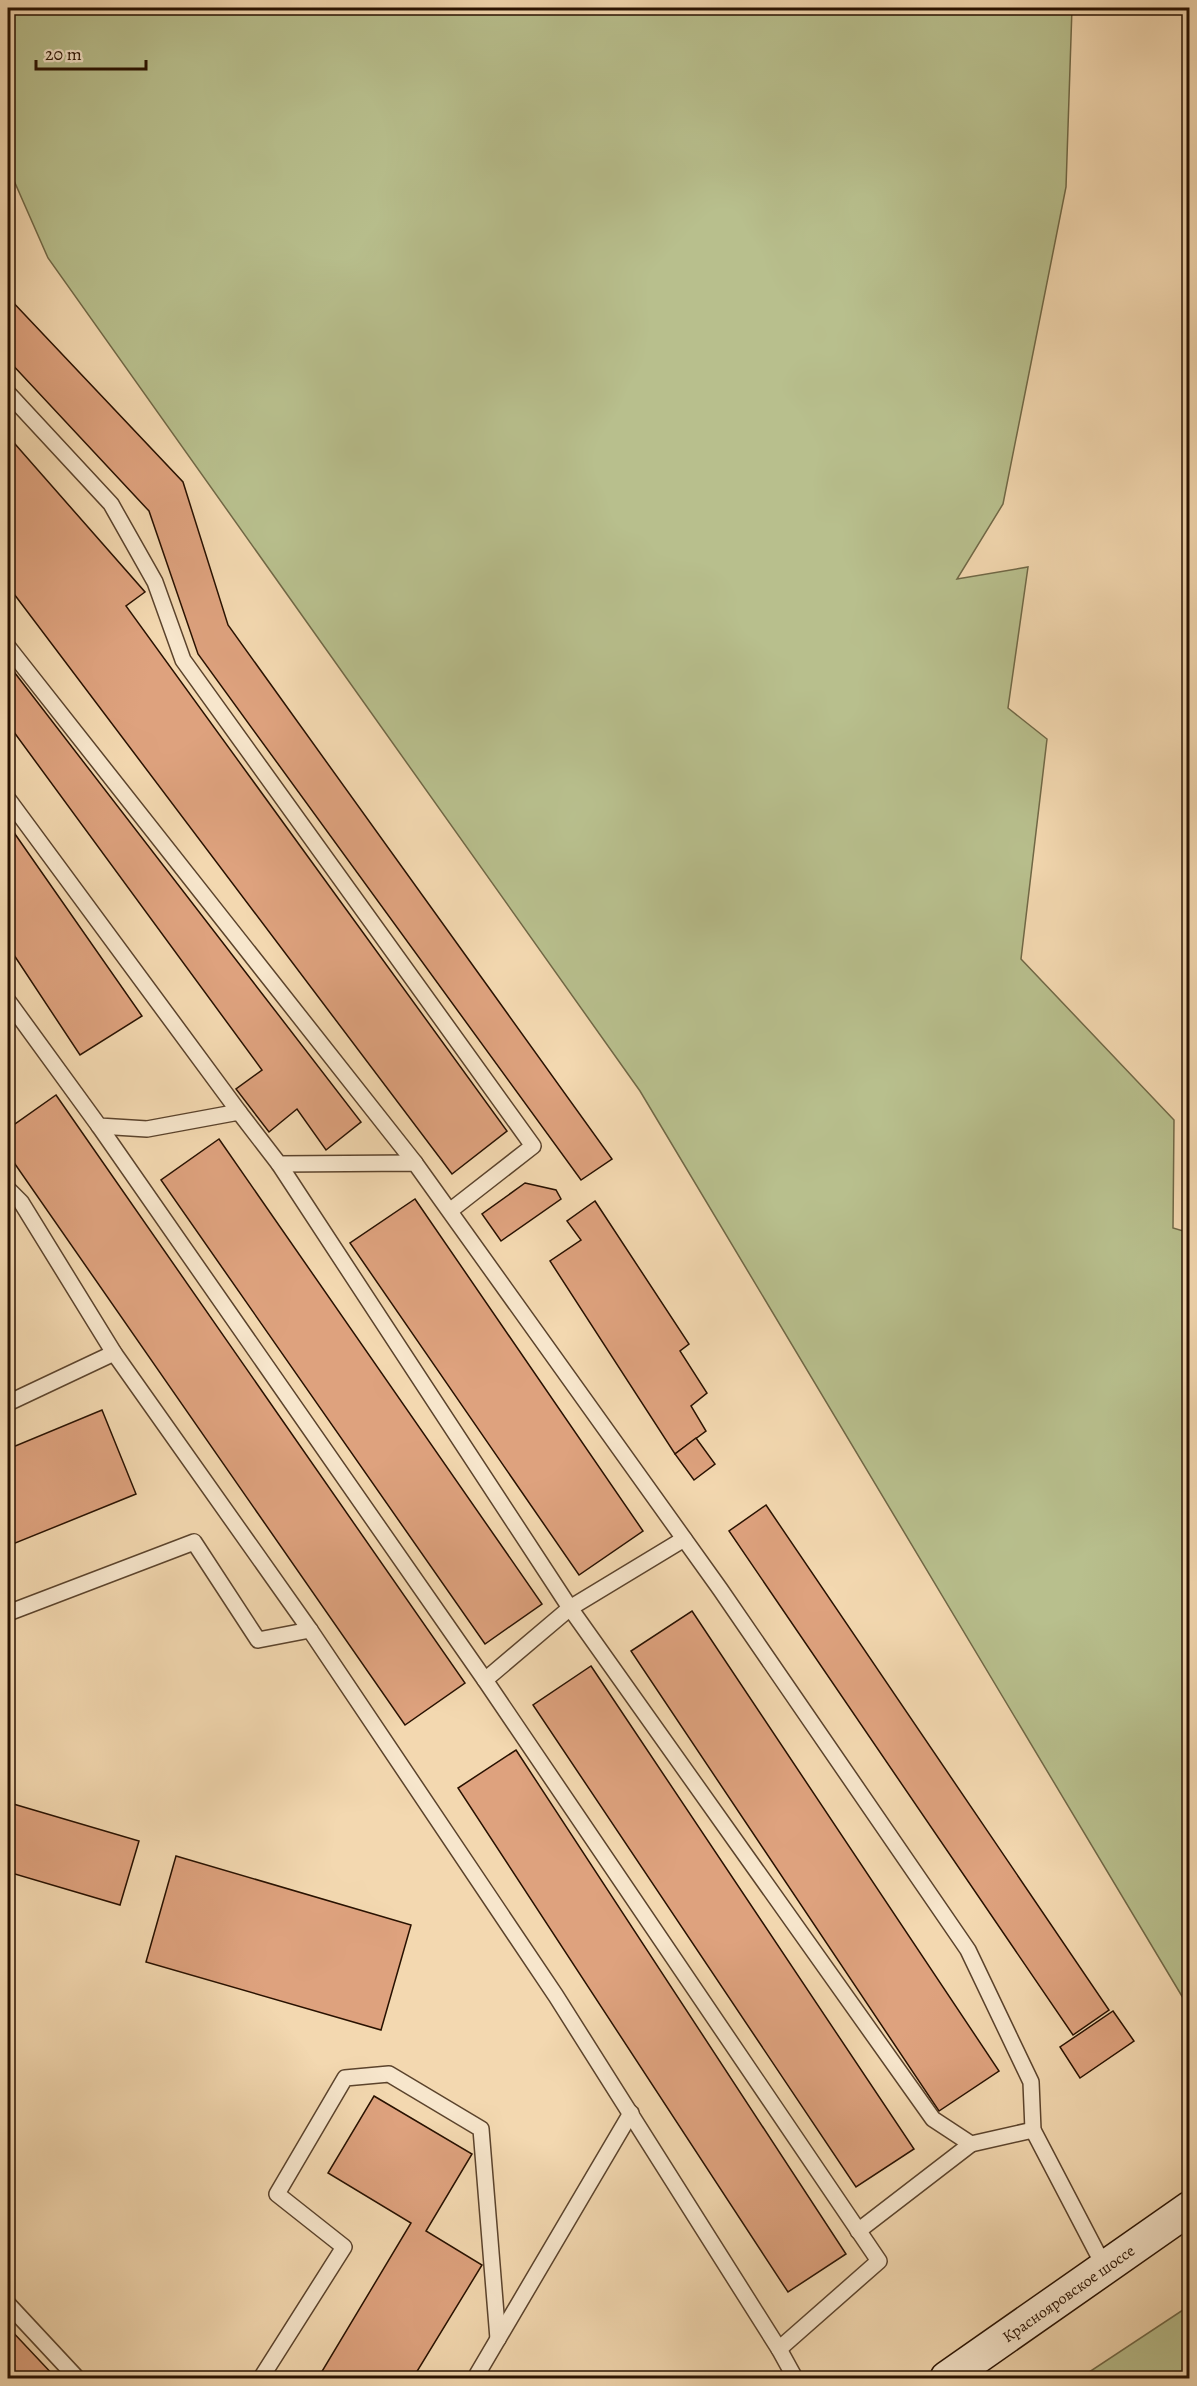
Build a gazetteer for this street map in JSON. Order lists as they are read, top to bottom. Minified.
{"streets":{"street":["Краснояровское шоссе"]},"scale_bar":"20 m"}
